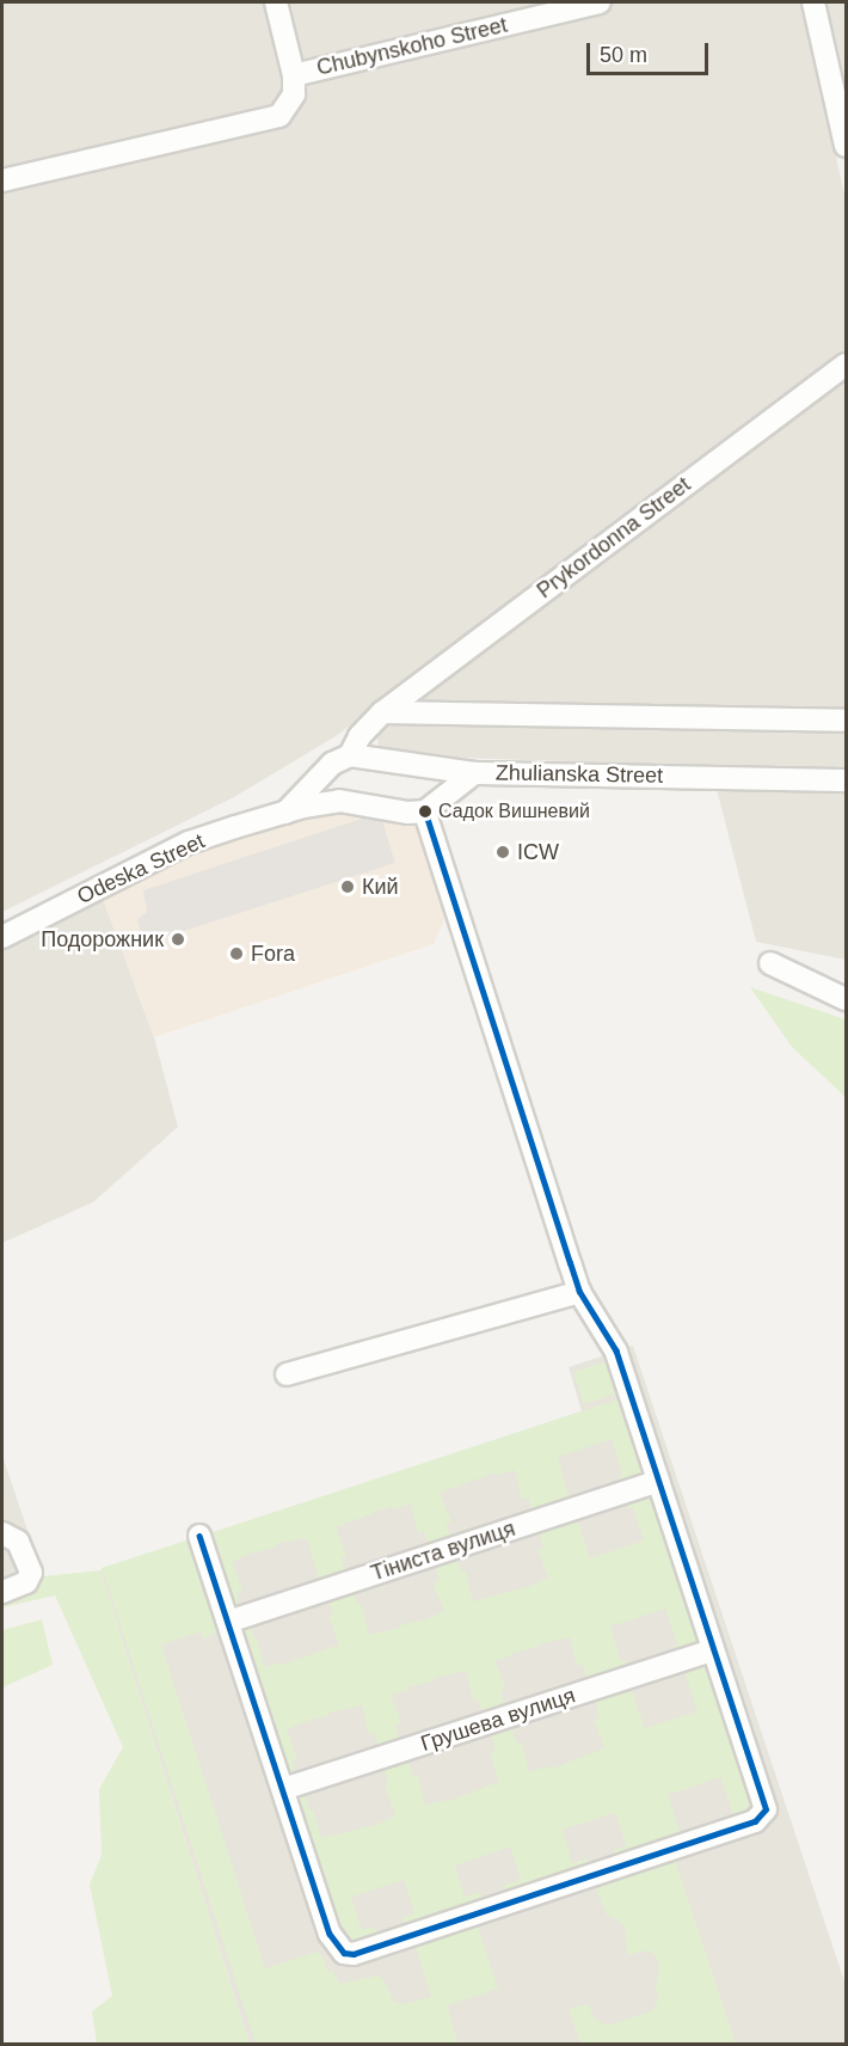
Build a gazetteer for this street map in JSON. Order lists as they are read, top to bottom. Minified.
{"streets":{"street":["Chubynskoho Street","Prykordonna Street","Zhulianska Street","Odeska Street","Тіниста вулиця","Грушева вулиця"]},"places":["Садок Вишневий","ICW","Кий","Подорожник","Fora"],"scale_bar":"50 m"}
